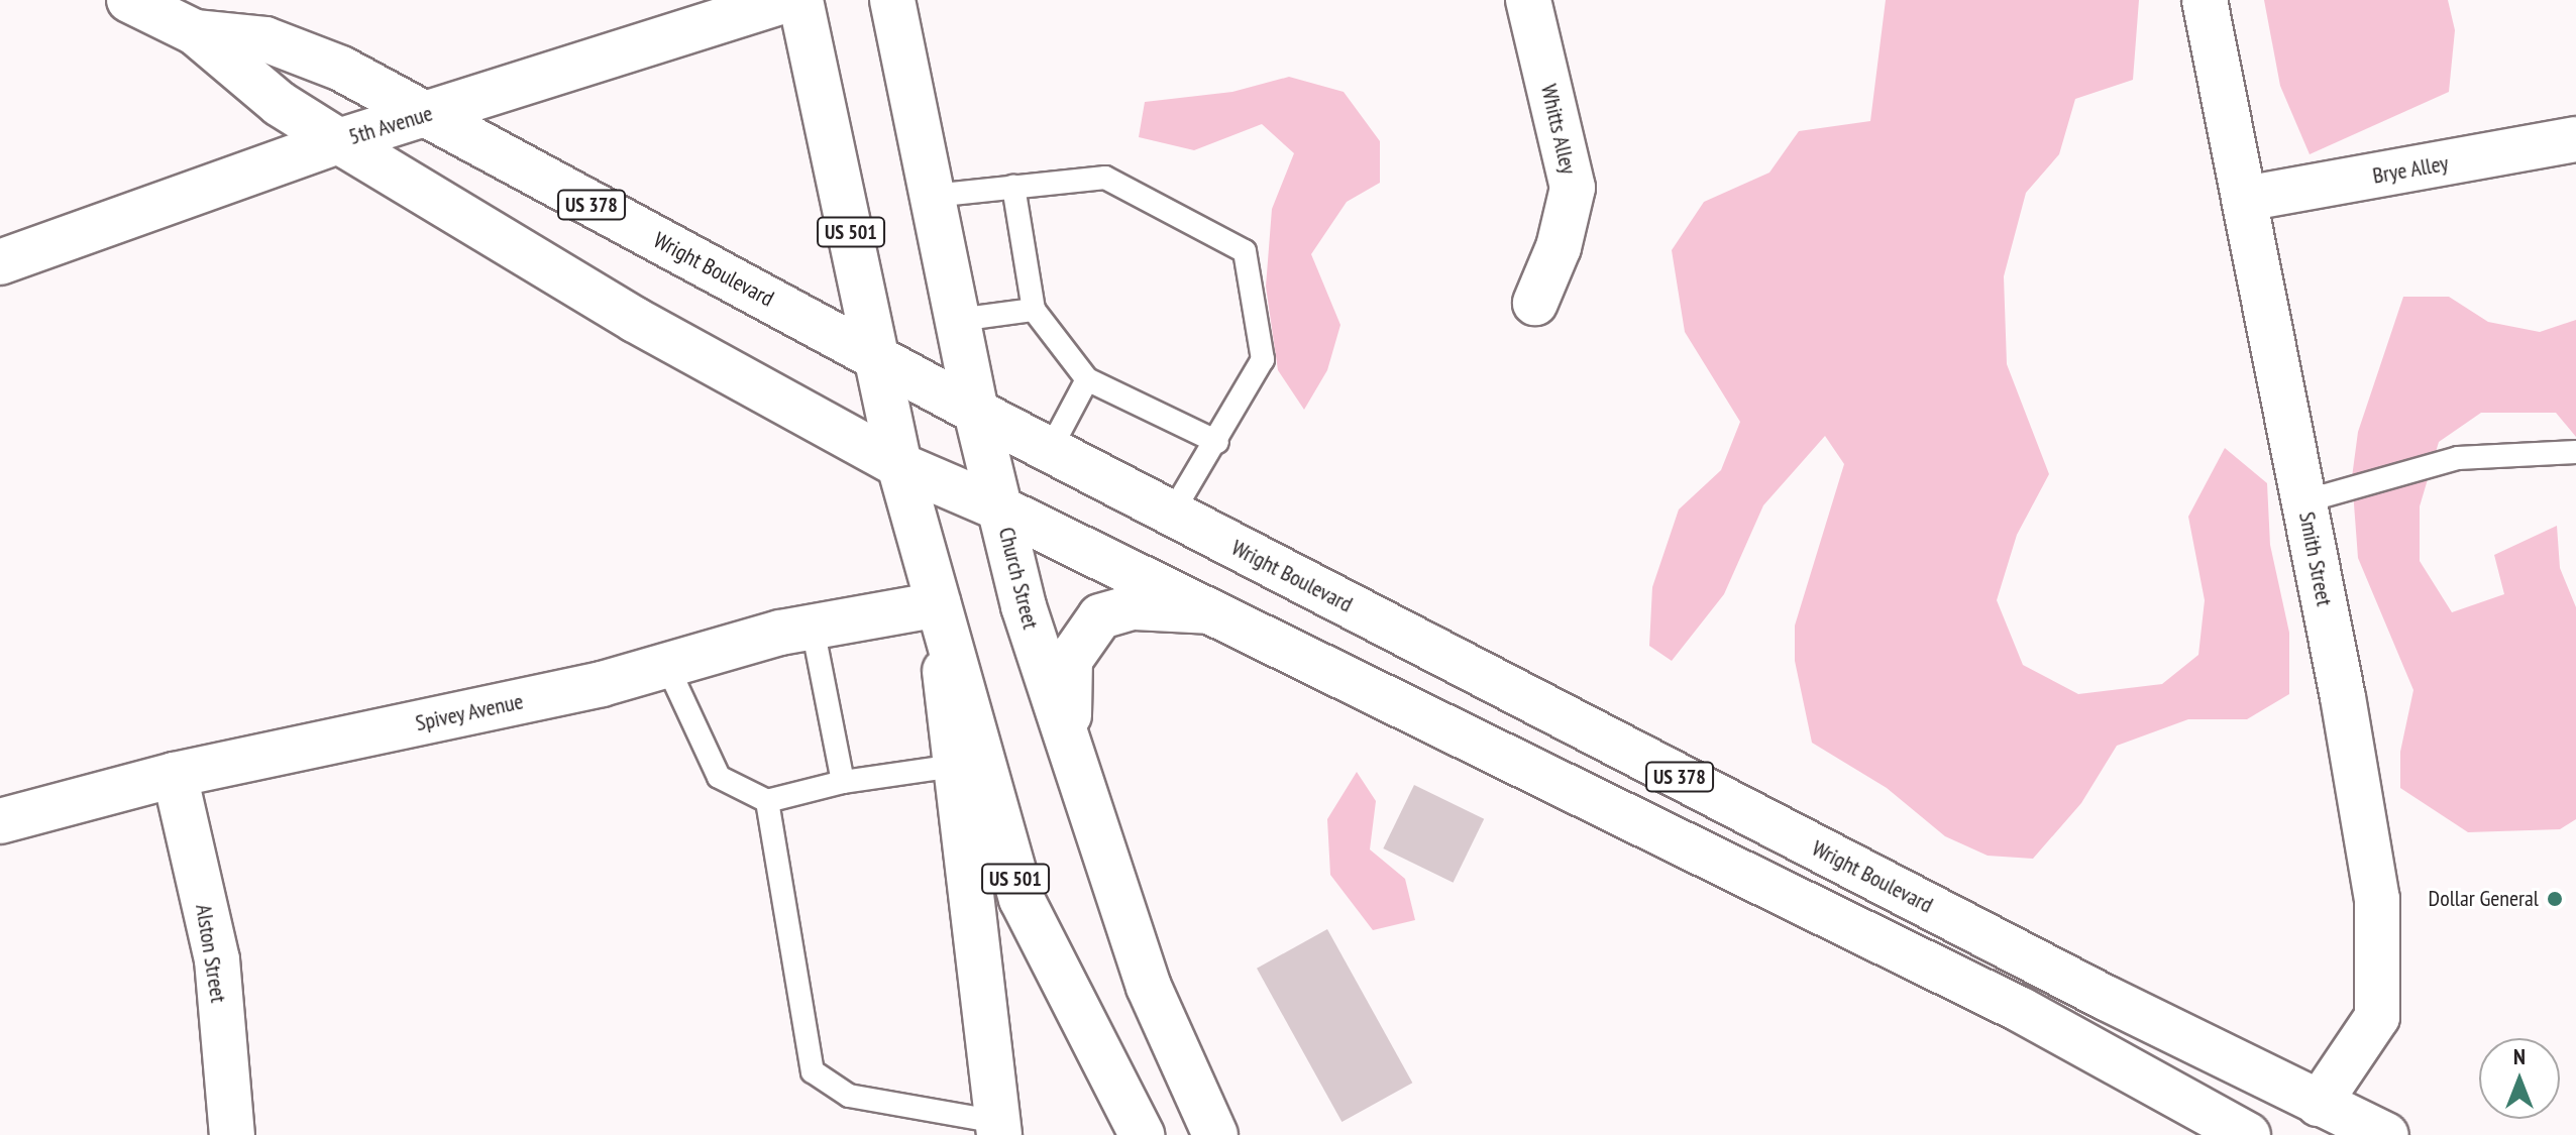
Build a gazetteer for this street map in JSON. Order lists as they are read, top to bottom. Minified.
{"streets":{"main road":["5th Avenue","Whitts Alley","Brye Alley","US 378","US 501","Wright Boulevard","Smith Street","Church Street","Spivey Avenue","Alston Street"]},"crossings":[["5th Avenue","Wright Boulevard"],["Brye Alley","Smith Street"],["US 501","Wright Boulevard"],["US 501","Spivey Avenue"],["Wright Boulevard","Smith Street"],["Wright Boulevard","Church Street"],["Spivey Avenue","Alston Street"]],"places":["Dollar General"],"north":"top"}
